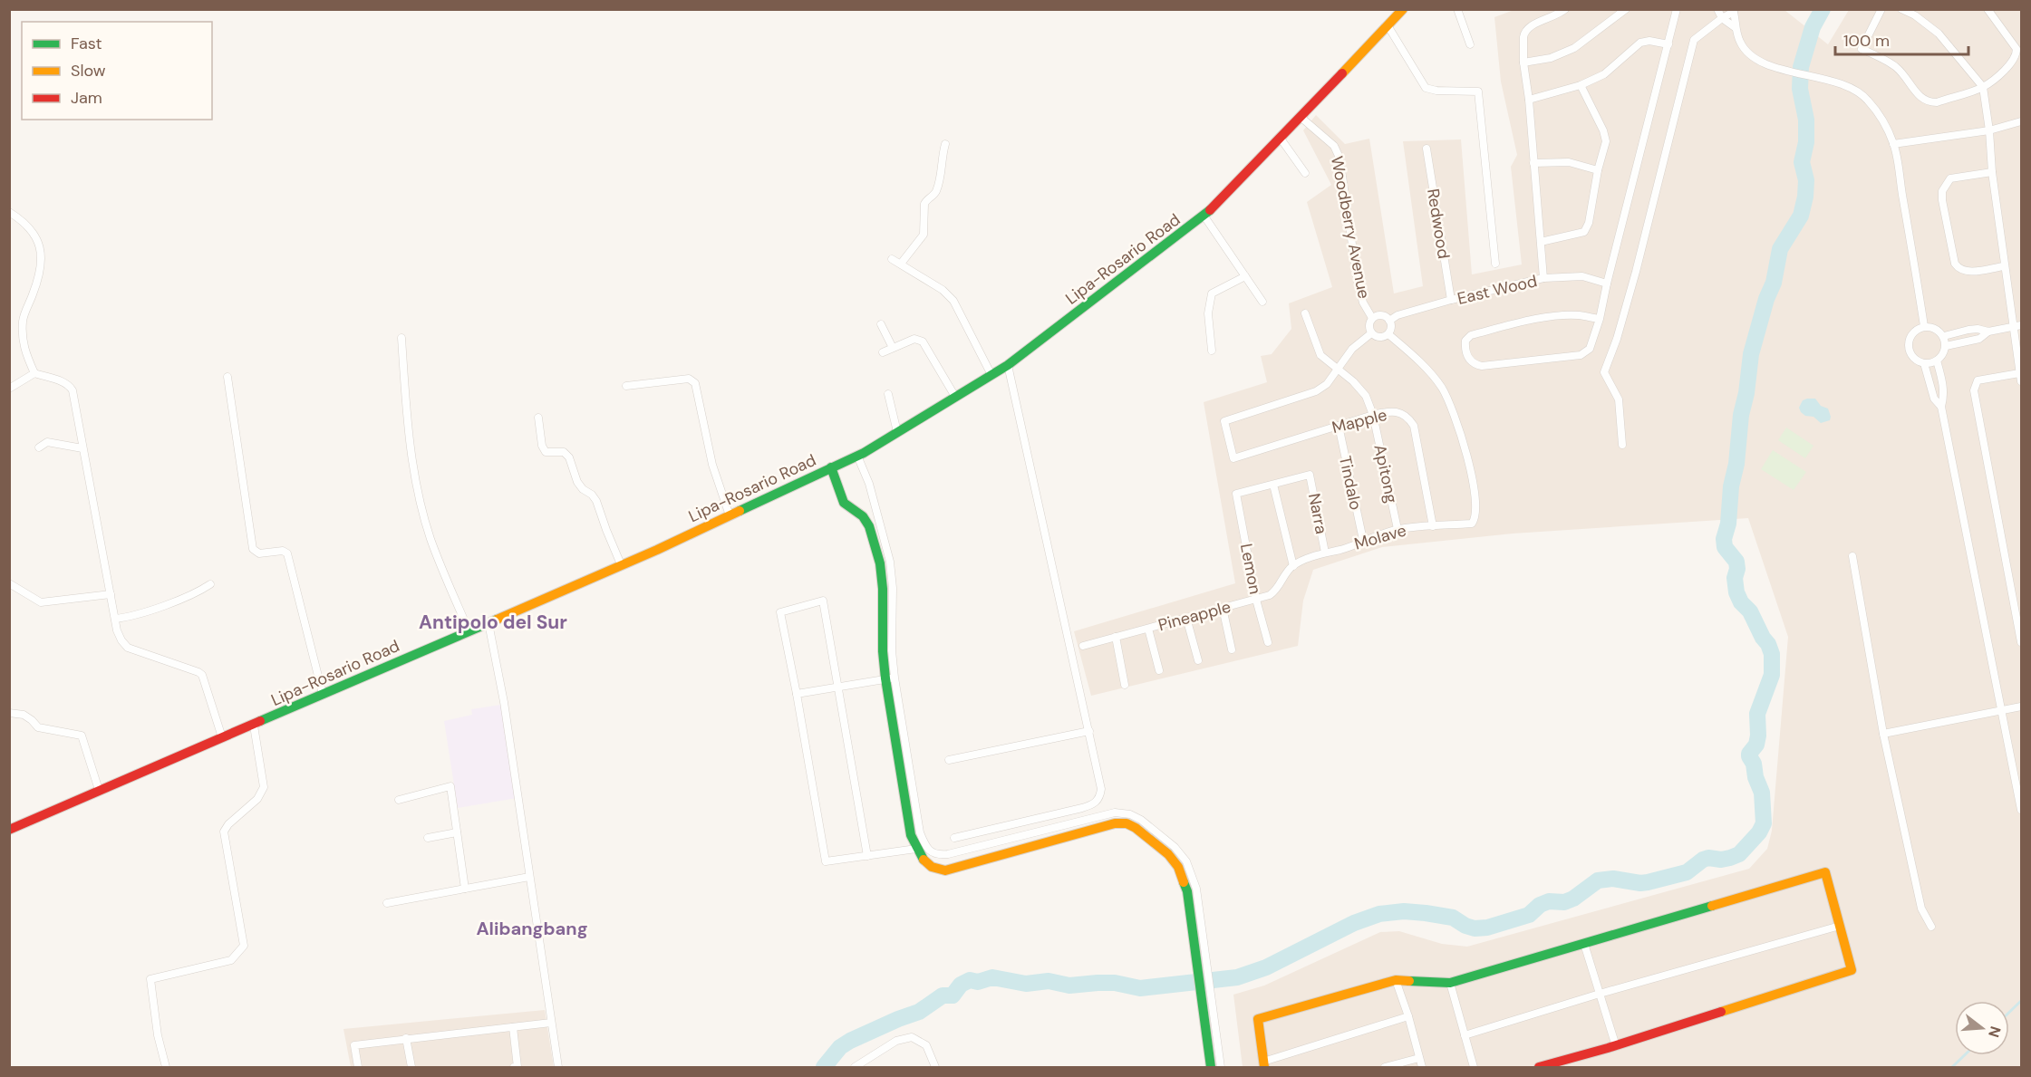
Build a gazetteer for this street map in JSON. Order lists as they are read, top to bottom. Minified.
{"streets":{"street":["Redwood","Woodberry Avenue","Lipa-Rosario Road","East Wood","Mapple","Apitong","Tindalo","Narra","Molave","Lemon","Pineapple"]},"crossings":[["Redwood","East Wood"],["Woodberry Avenue","Lipa-Rosario Road"],["Woodberry Avenue","East Wood"],["Woodberry Avenue","Molave"],["East Wood","Molave"],["Mapple","Apitong"],["Mapple","Tindalo"],["Mapple","Molave"],["Apitong","Molave"],["Tindalo","Molave"],["Narra","Molave"],["Narra","Lemon"],["Molave","Pineapple"],["Lemon","Pineapple"]],"districts":["Antipolo del Sur","Alibangbang"],"legend":["Fast","Slow","Jam"],"scale_bar":"100 m","north":"right"}
